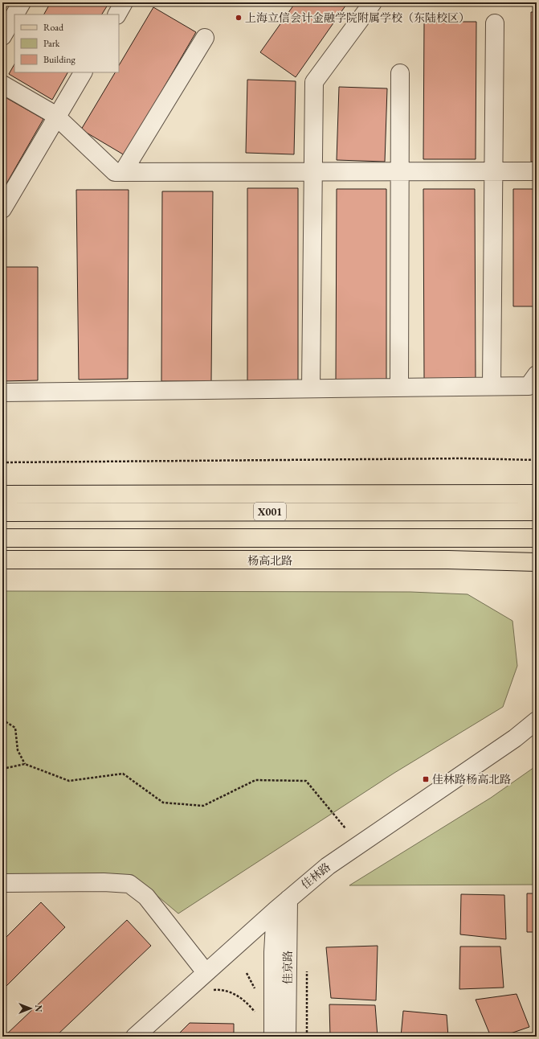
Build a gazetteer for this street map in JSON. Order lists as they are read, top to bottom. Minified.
{"streets":{"main road":["X001","杨高北路"],"street":["佳林路","佳京路"]},"crossings":[["佳林路","佳京路"]],"places":{"other":["上海立信会计金融学院附属学校（东陆校区）"],"transit":["佳林路杨高北路"]},"legend":["Road","Park","Building"],"north":"right"}
